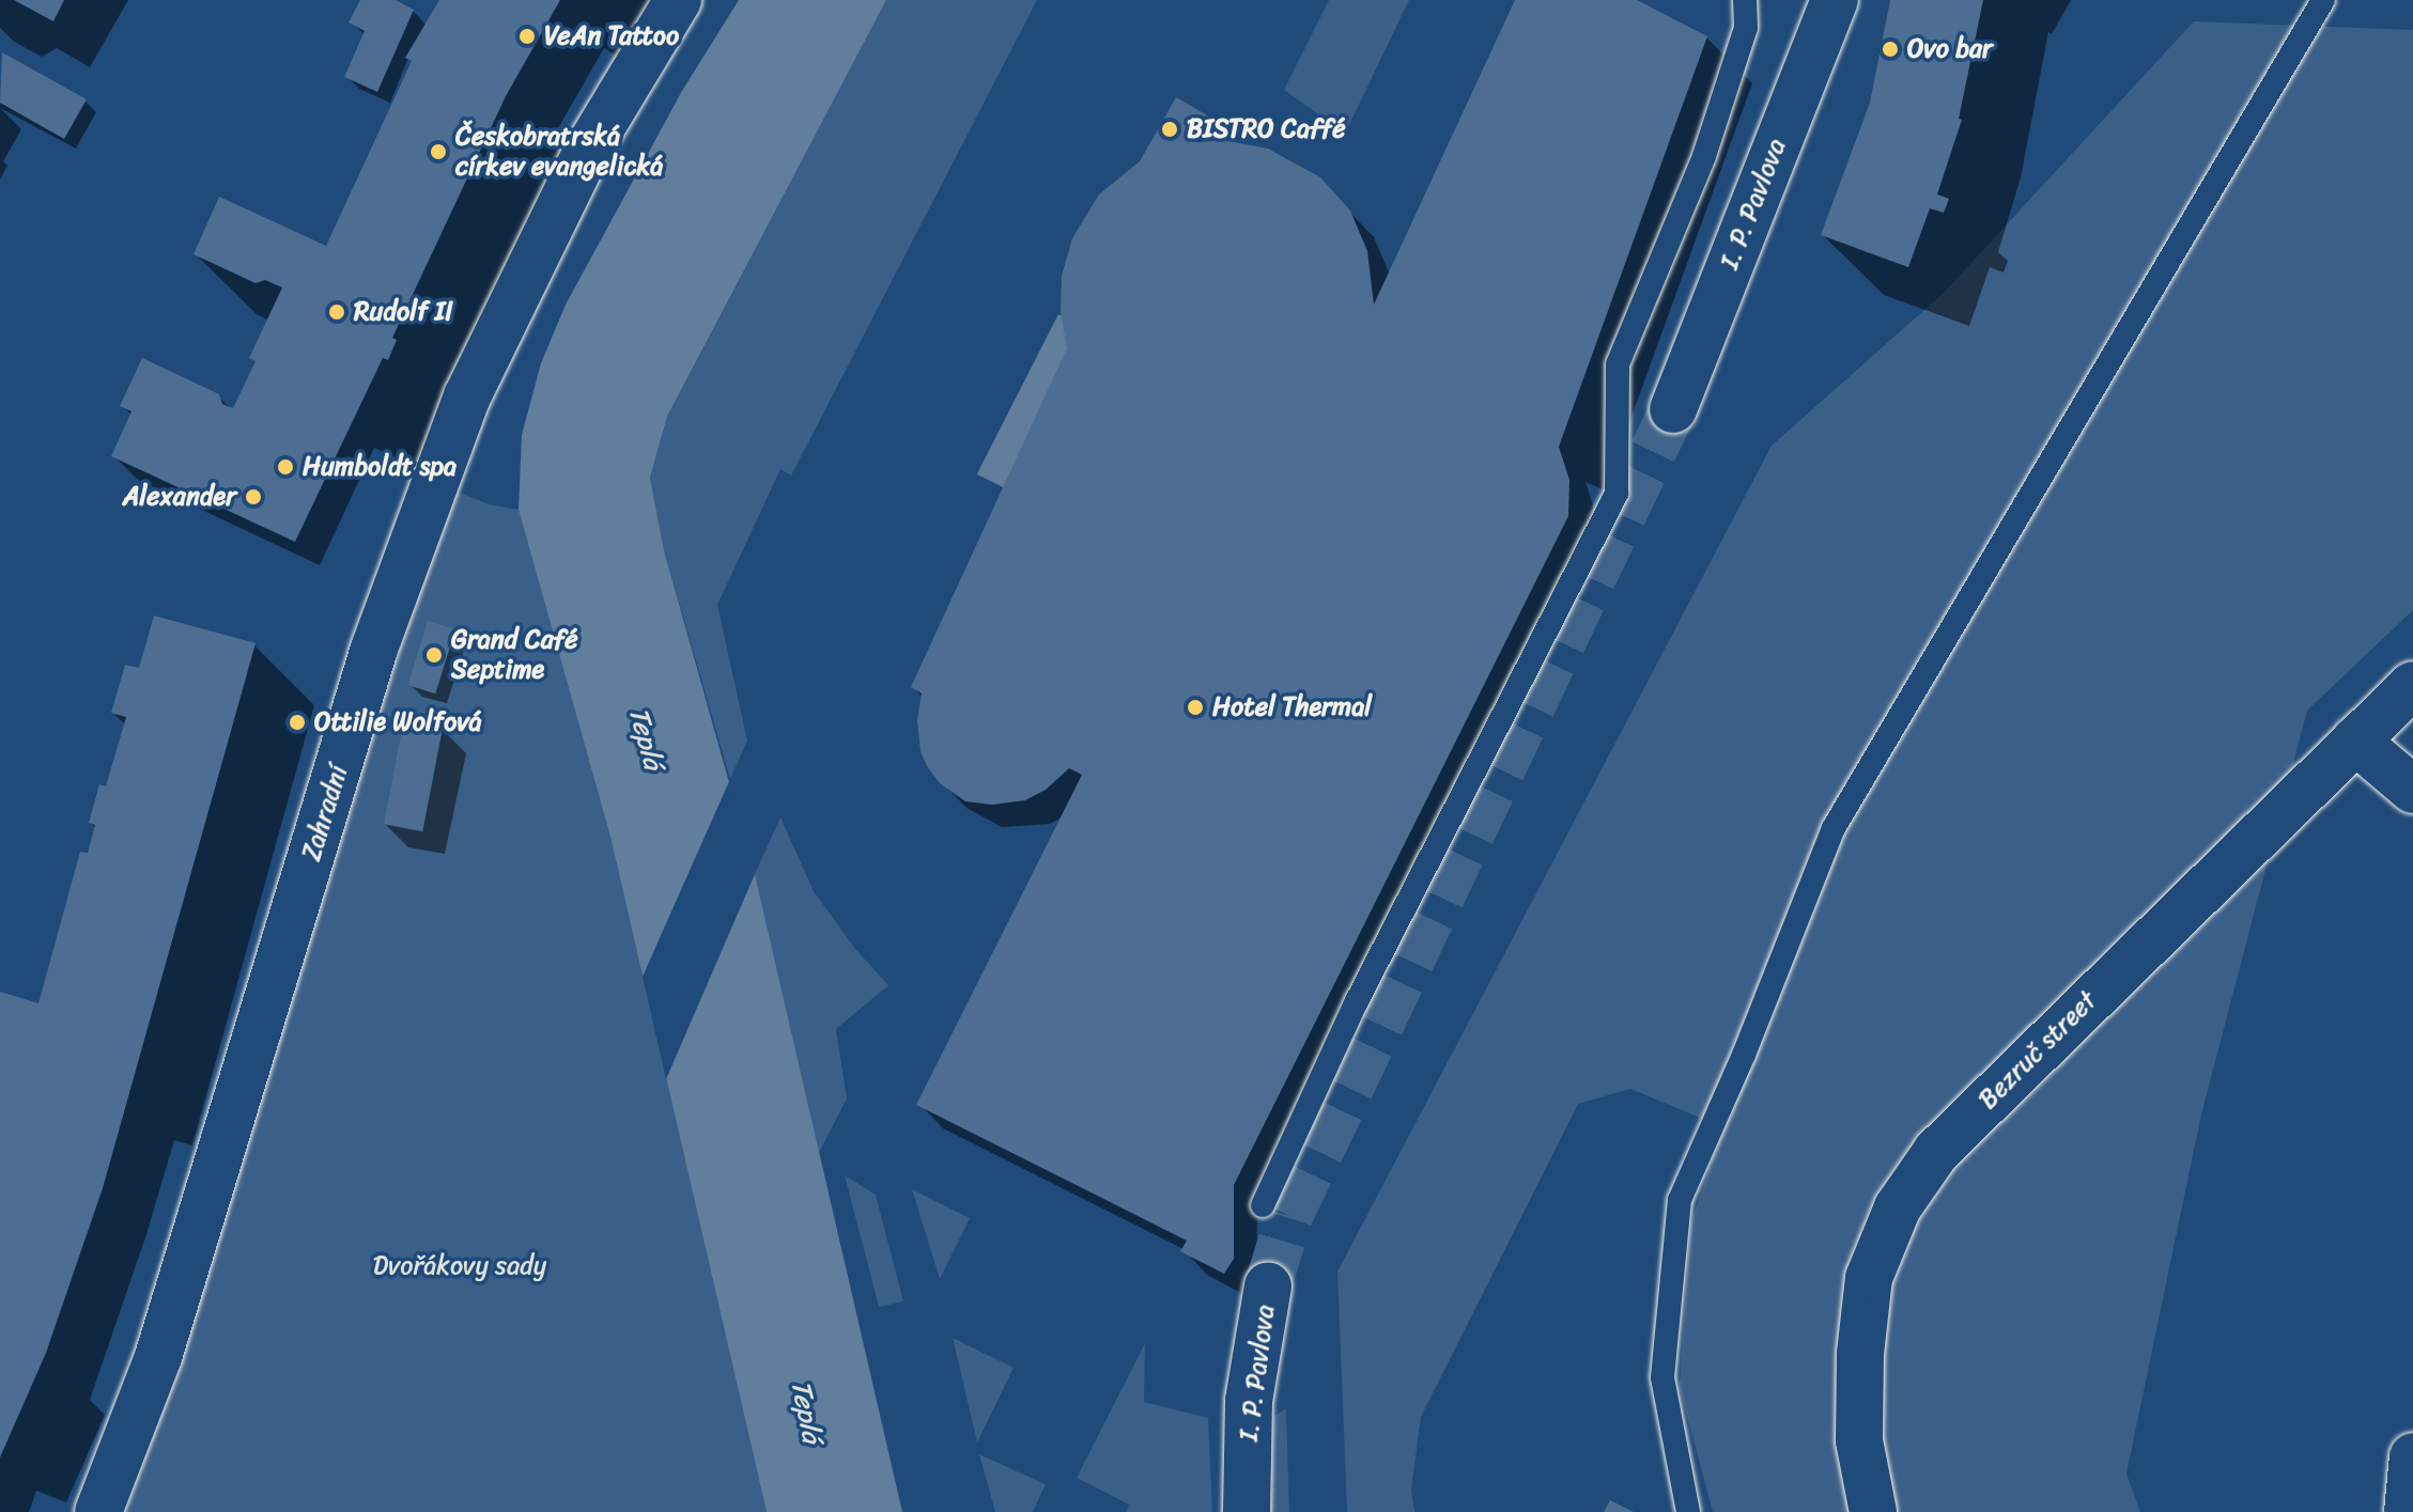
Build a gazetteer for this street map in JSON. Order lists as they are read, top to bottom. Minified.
{"streets":{"street":["I. P. Pavlova","Zahradní","Bezruč street"]},"water":["Teplá"],"parks":["Dvořákovy sady"],"places":["VeAn Tattoo","Ovo bar","BISTRO Caffé","Českobratrská církev evangelická","Rudolf II","Humboldt spa","Alexander","Grand Café Septime","Hotel Thermal","Ottilie Wolfová"]}
